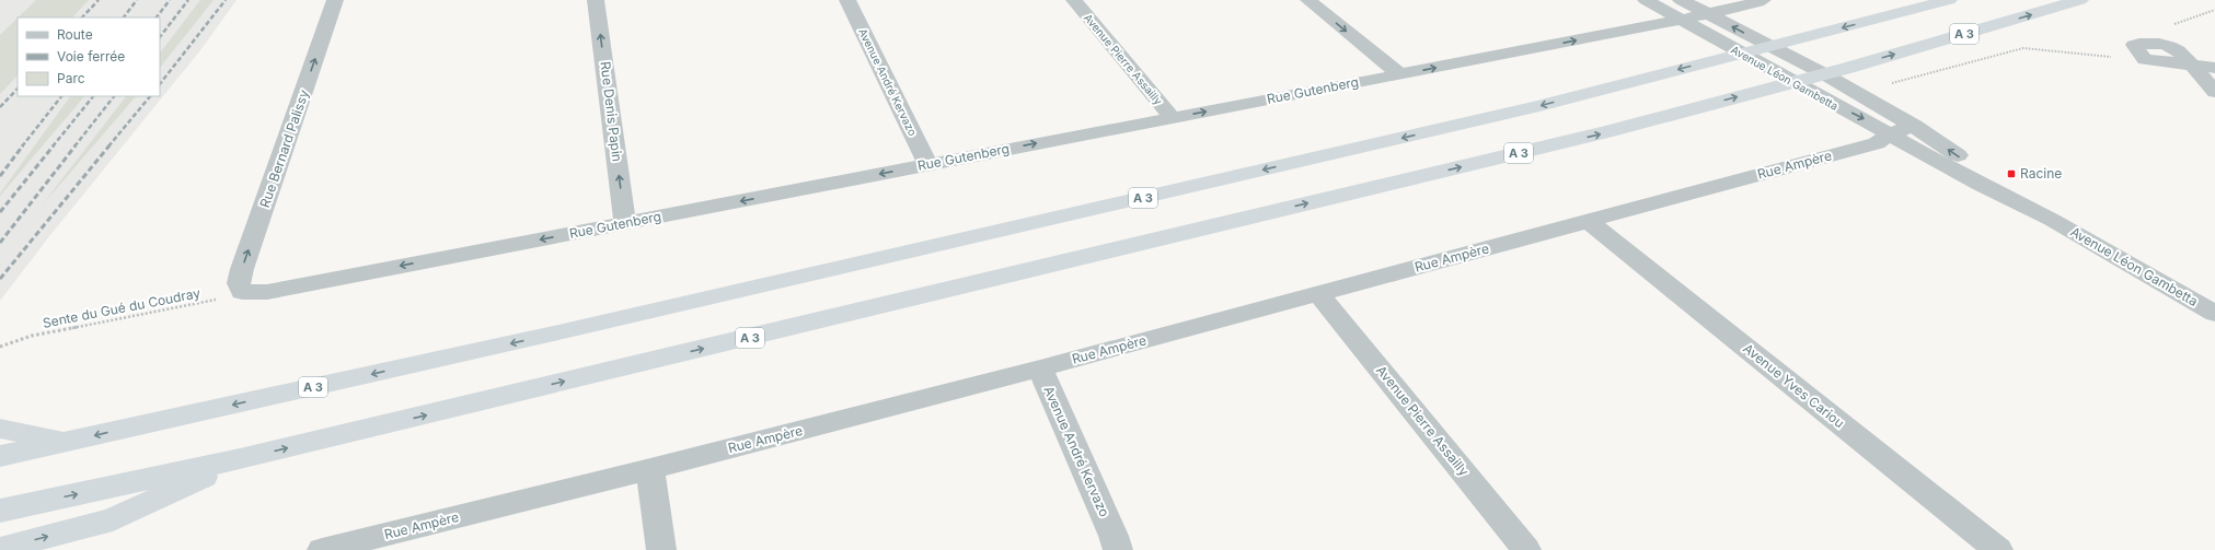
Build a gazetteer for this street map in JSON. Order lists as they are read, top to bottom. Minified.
{"streets":{"highway":["A 3"],"street":["Avenue Pierre Assailly","Avenue Léon Gambetta","Avenue André Kervazo","Rue Gutenberg","Rue Denis Papin","Rue Bernard Palissy","Rue Ampère","Avenue Yves Cariou"],"path":["Sente du Gué du Coudray"]},"crossings":[["Avenue Pierre Assailly","Rue Gutenberg"],["Avenue Pierre Assailly","Rue Ampère"],["Avenue Léon Gambetta","Rue Gutenberg"],["Avenue Léon Gambetta","Rue Ampère"],["Avenue André Kervazo","Rue Gutenberg"],["Avenue André Kervazo","Rue Ampère"],["Rue Gutenberg","Rue Denis Papin"],["Rue Gutenberg","Rue Bernard Palissy"],["Rue Gutenberg","Sente du Gué du Coudray"],["Rue Bernard Palissy","Sente du Gué du Coudray"],["Rue Ampère","Avenue Yves Cariou"]],"one_way":["Rue Denis Papin","Rue Bernard Palissy"],"places":{"transit":["Racine"]},"legend":["Route","Voie ferrée","Parc"]}
